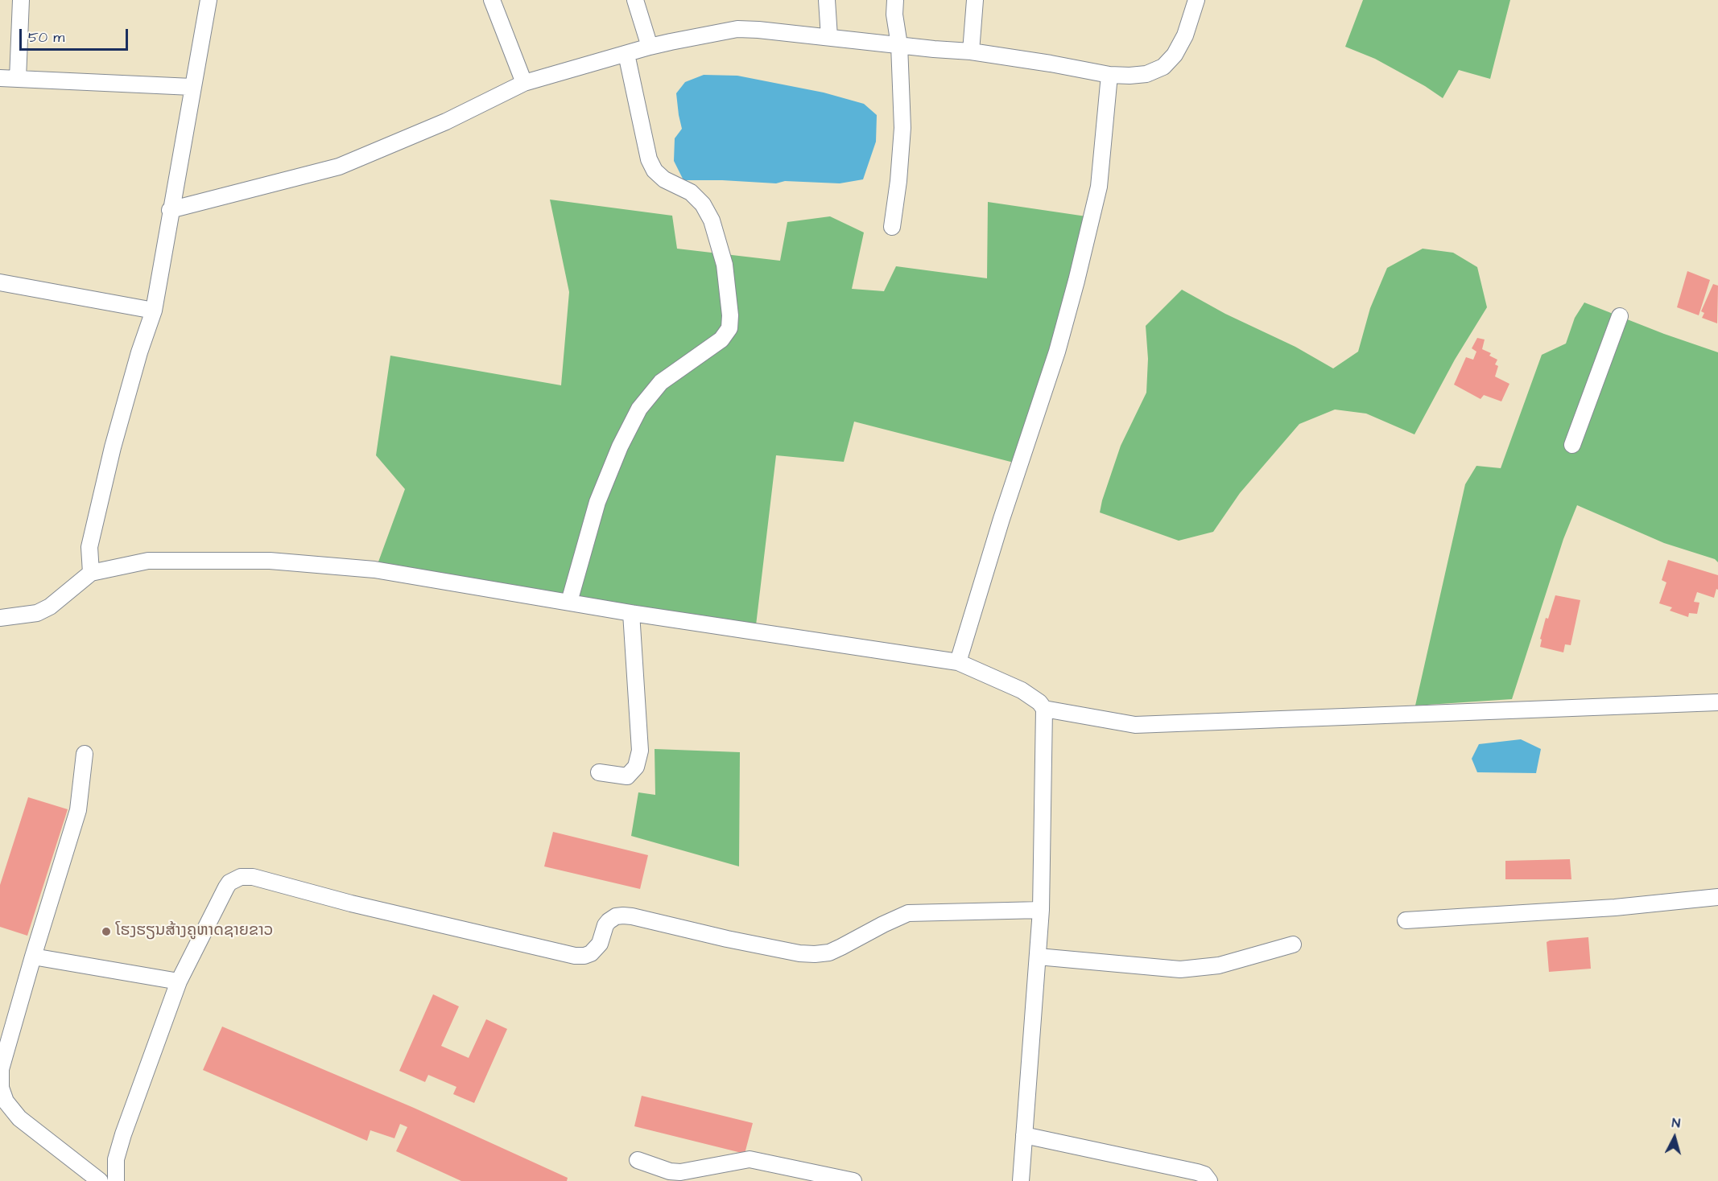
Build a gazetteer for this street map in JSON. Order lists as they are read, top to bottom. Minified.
{"places":["ໂຮງຮຽນສ້າງຄູຫາດຊາຍຂາວ"],"scale_bar":"50 m","north":"top"}
